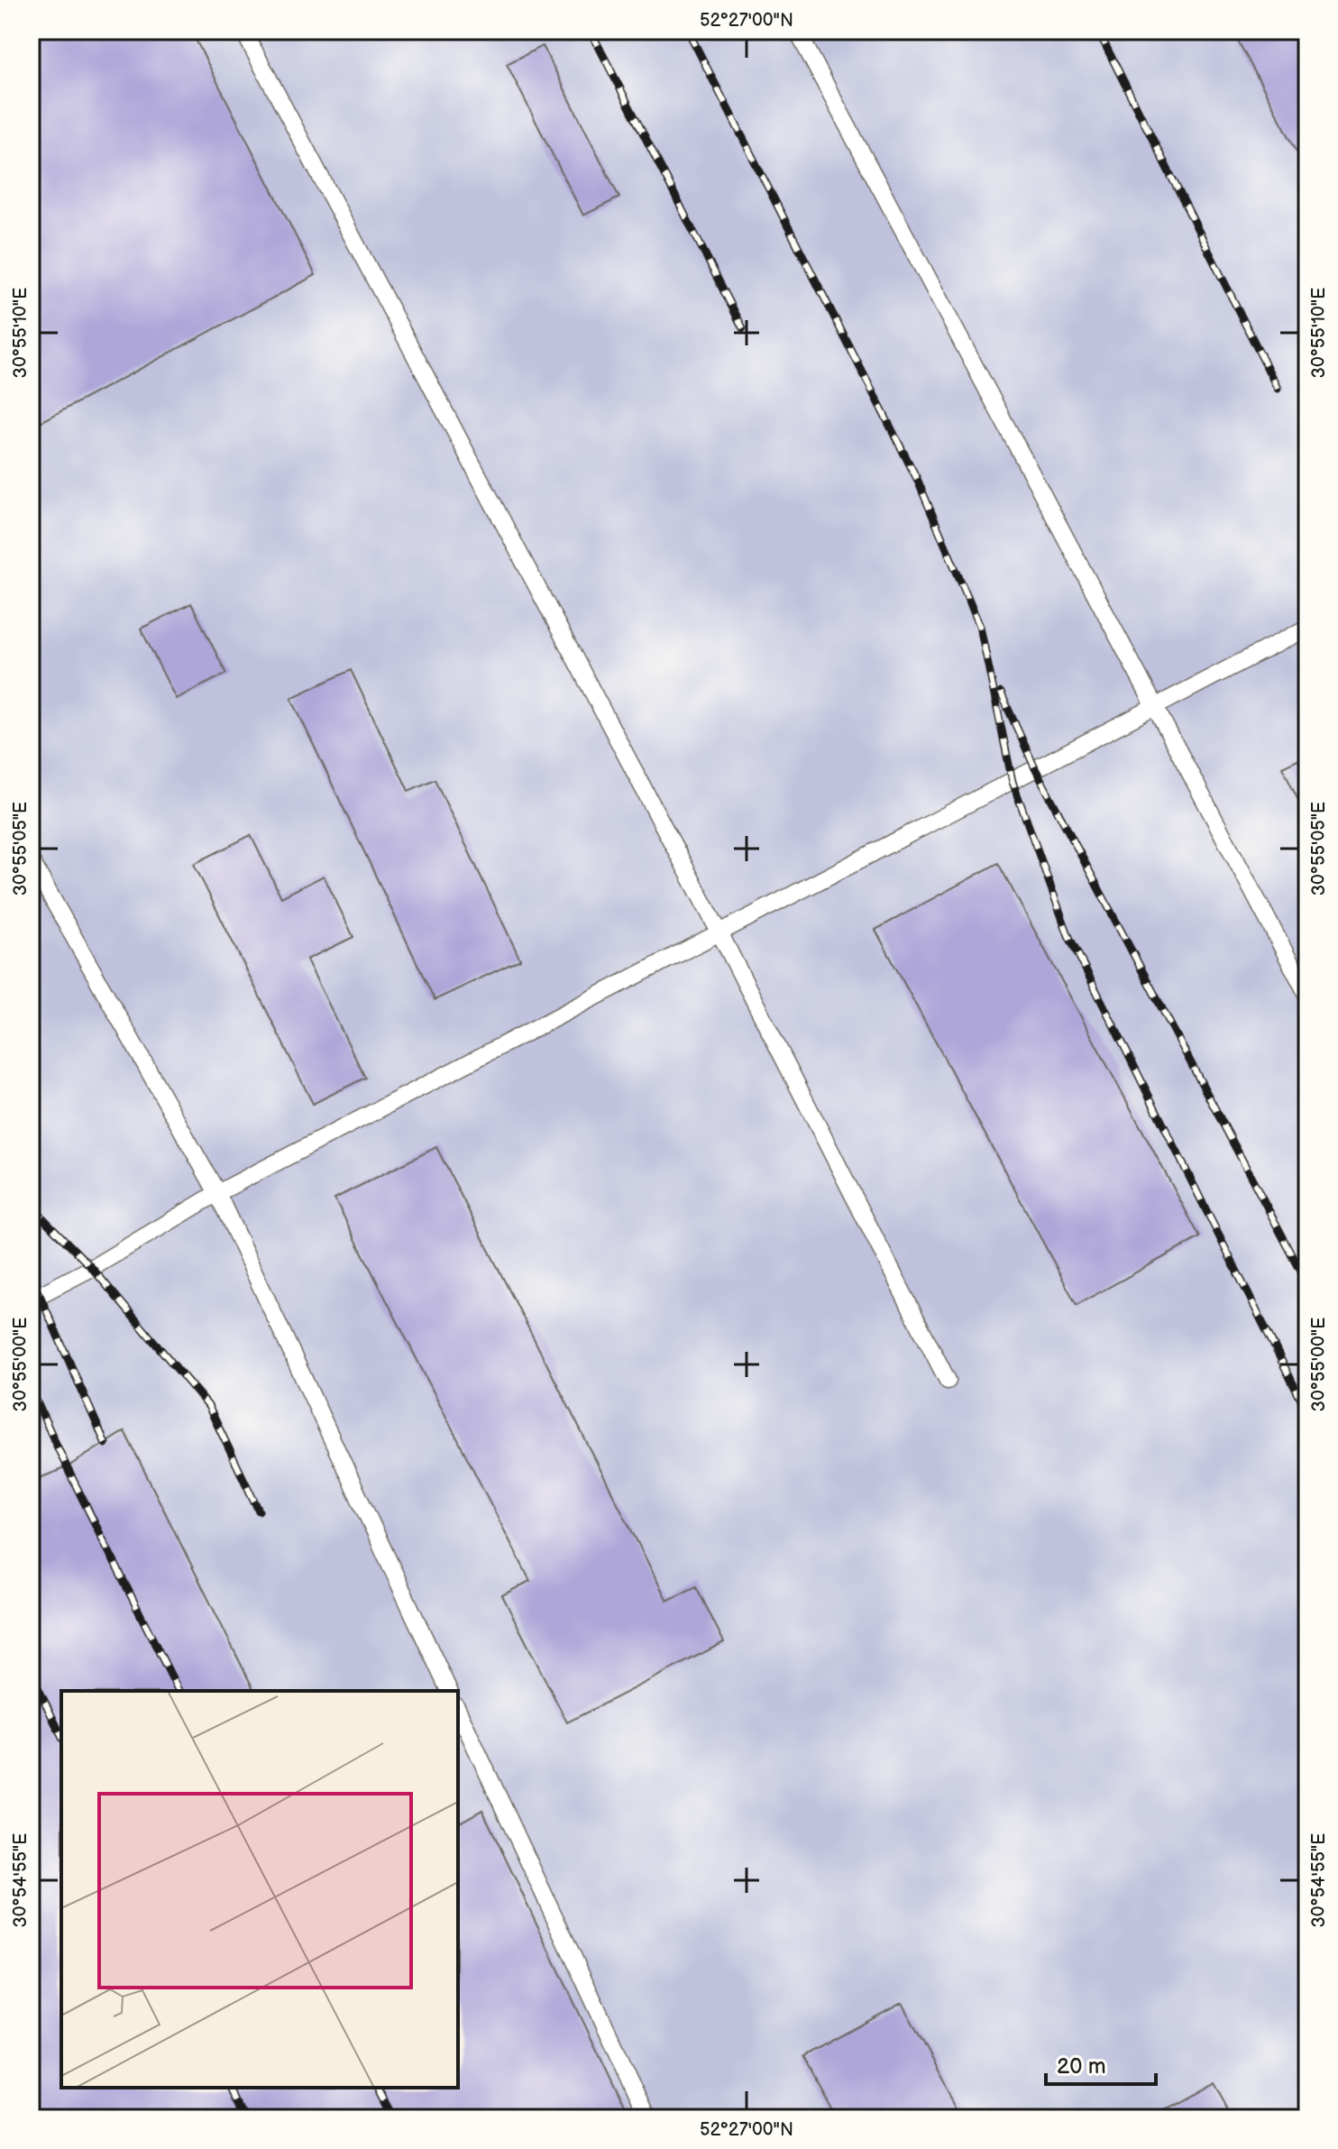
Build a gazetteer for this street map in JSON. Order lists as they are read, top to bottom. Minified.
{"scale_bar":"20 m","coordinates":["52°27'00\"N","30°55'10\"E","30°55'05\"E","30°55'00\"E","30°54'55\"E"]}
